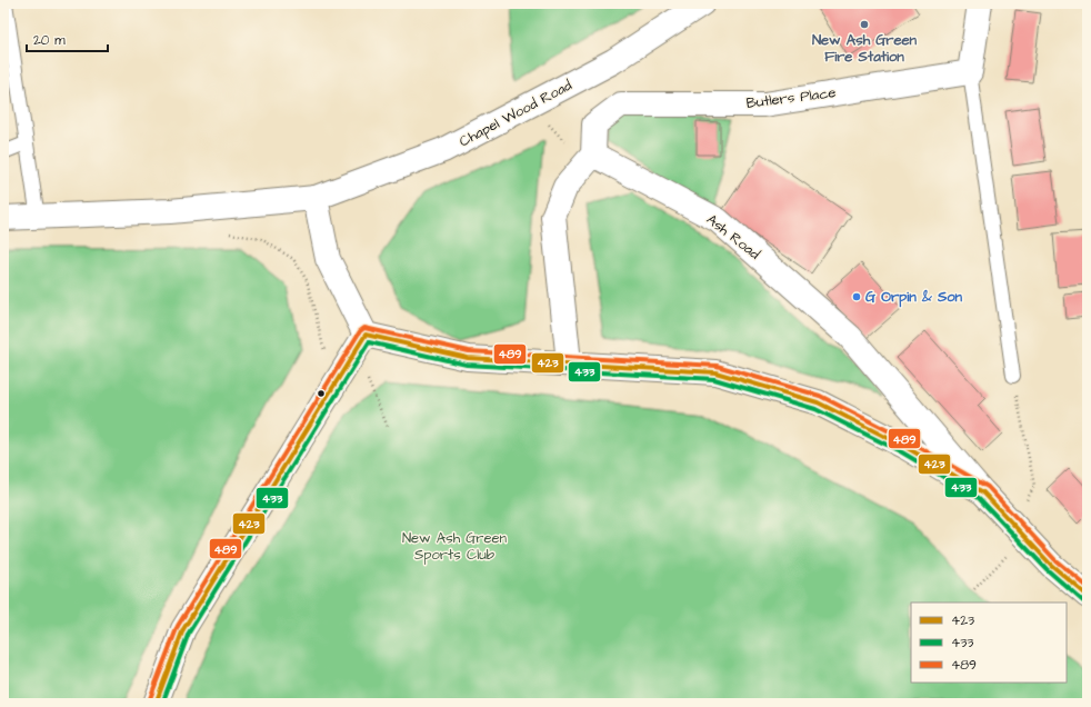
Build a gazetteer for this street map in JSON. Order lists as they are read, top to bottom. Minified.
{"streets":{"street":["Butlers Place","Chapel Wood Road","Ash Road"]},"crossings":[["Butlers Place","Ash Road"]],"parks":["New Ash Green Sports Club"],"places":["New Ash Green Fire Station","G Orpin & Son"],"lines":["transit line 489","transit line 423","transit line 433"],"legend":["423","433","489"],"scale_bar":"20 m"}
